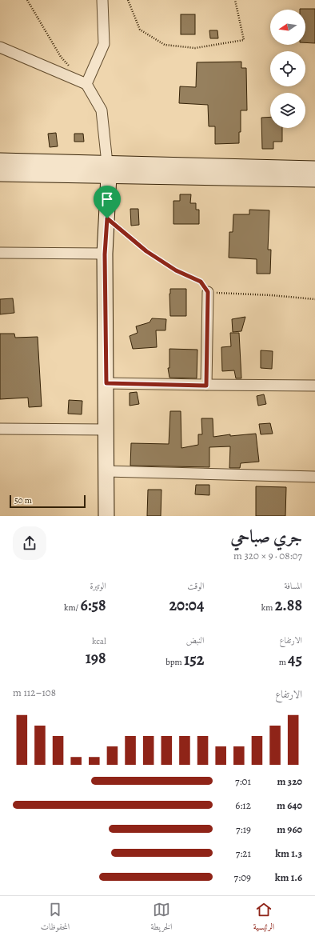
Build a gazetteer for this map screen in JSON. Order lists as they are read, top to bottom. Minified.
{"scale_bar":"50 m","north":"left","page":{"scale":"50 m","heading":["جري صباحي","08:07 · 9 × 320 m"],"stats":[["المسافة","2.88 km"],["الوقت","20:04"],["الوتيرة","6:58 /km"],["الارتفاع","45 m"],["النبض","152 bpm"],["kcal","198"]],"chart":["الارتفاع","108–112 m"],"list":[{"name":"320 m","note":"7:01"},{"name":"640 m","note":"6:12"},{"name":"960 m","note":"7:19"},{"name":"1.3 km","note":"7:21"},{"name":"1.6 km","note":"7:09"}],"tabs":["الرئيسية","الخريطة","المحفوظات"]}}
